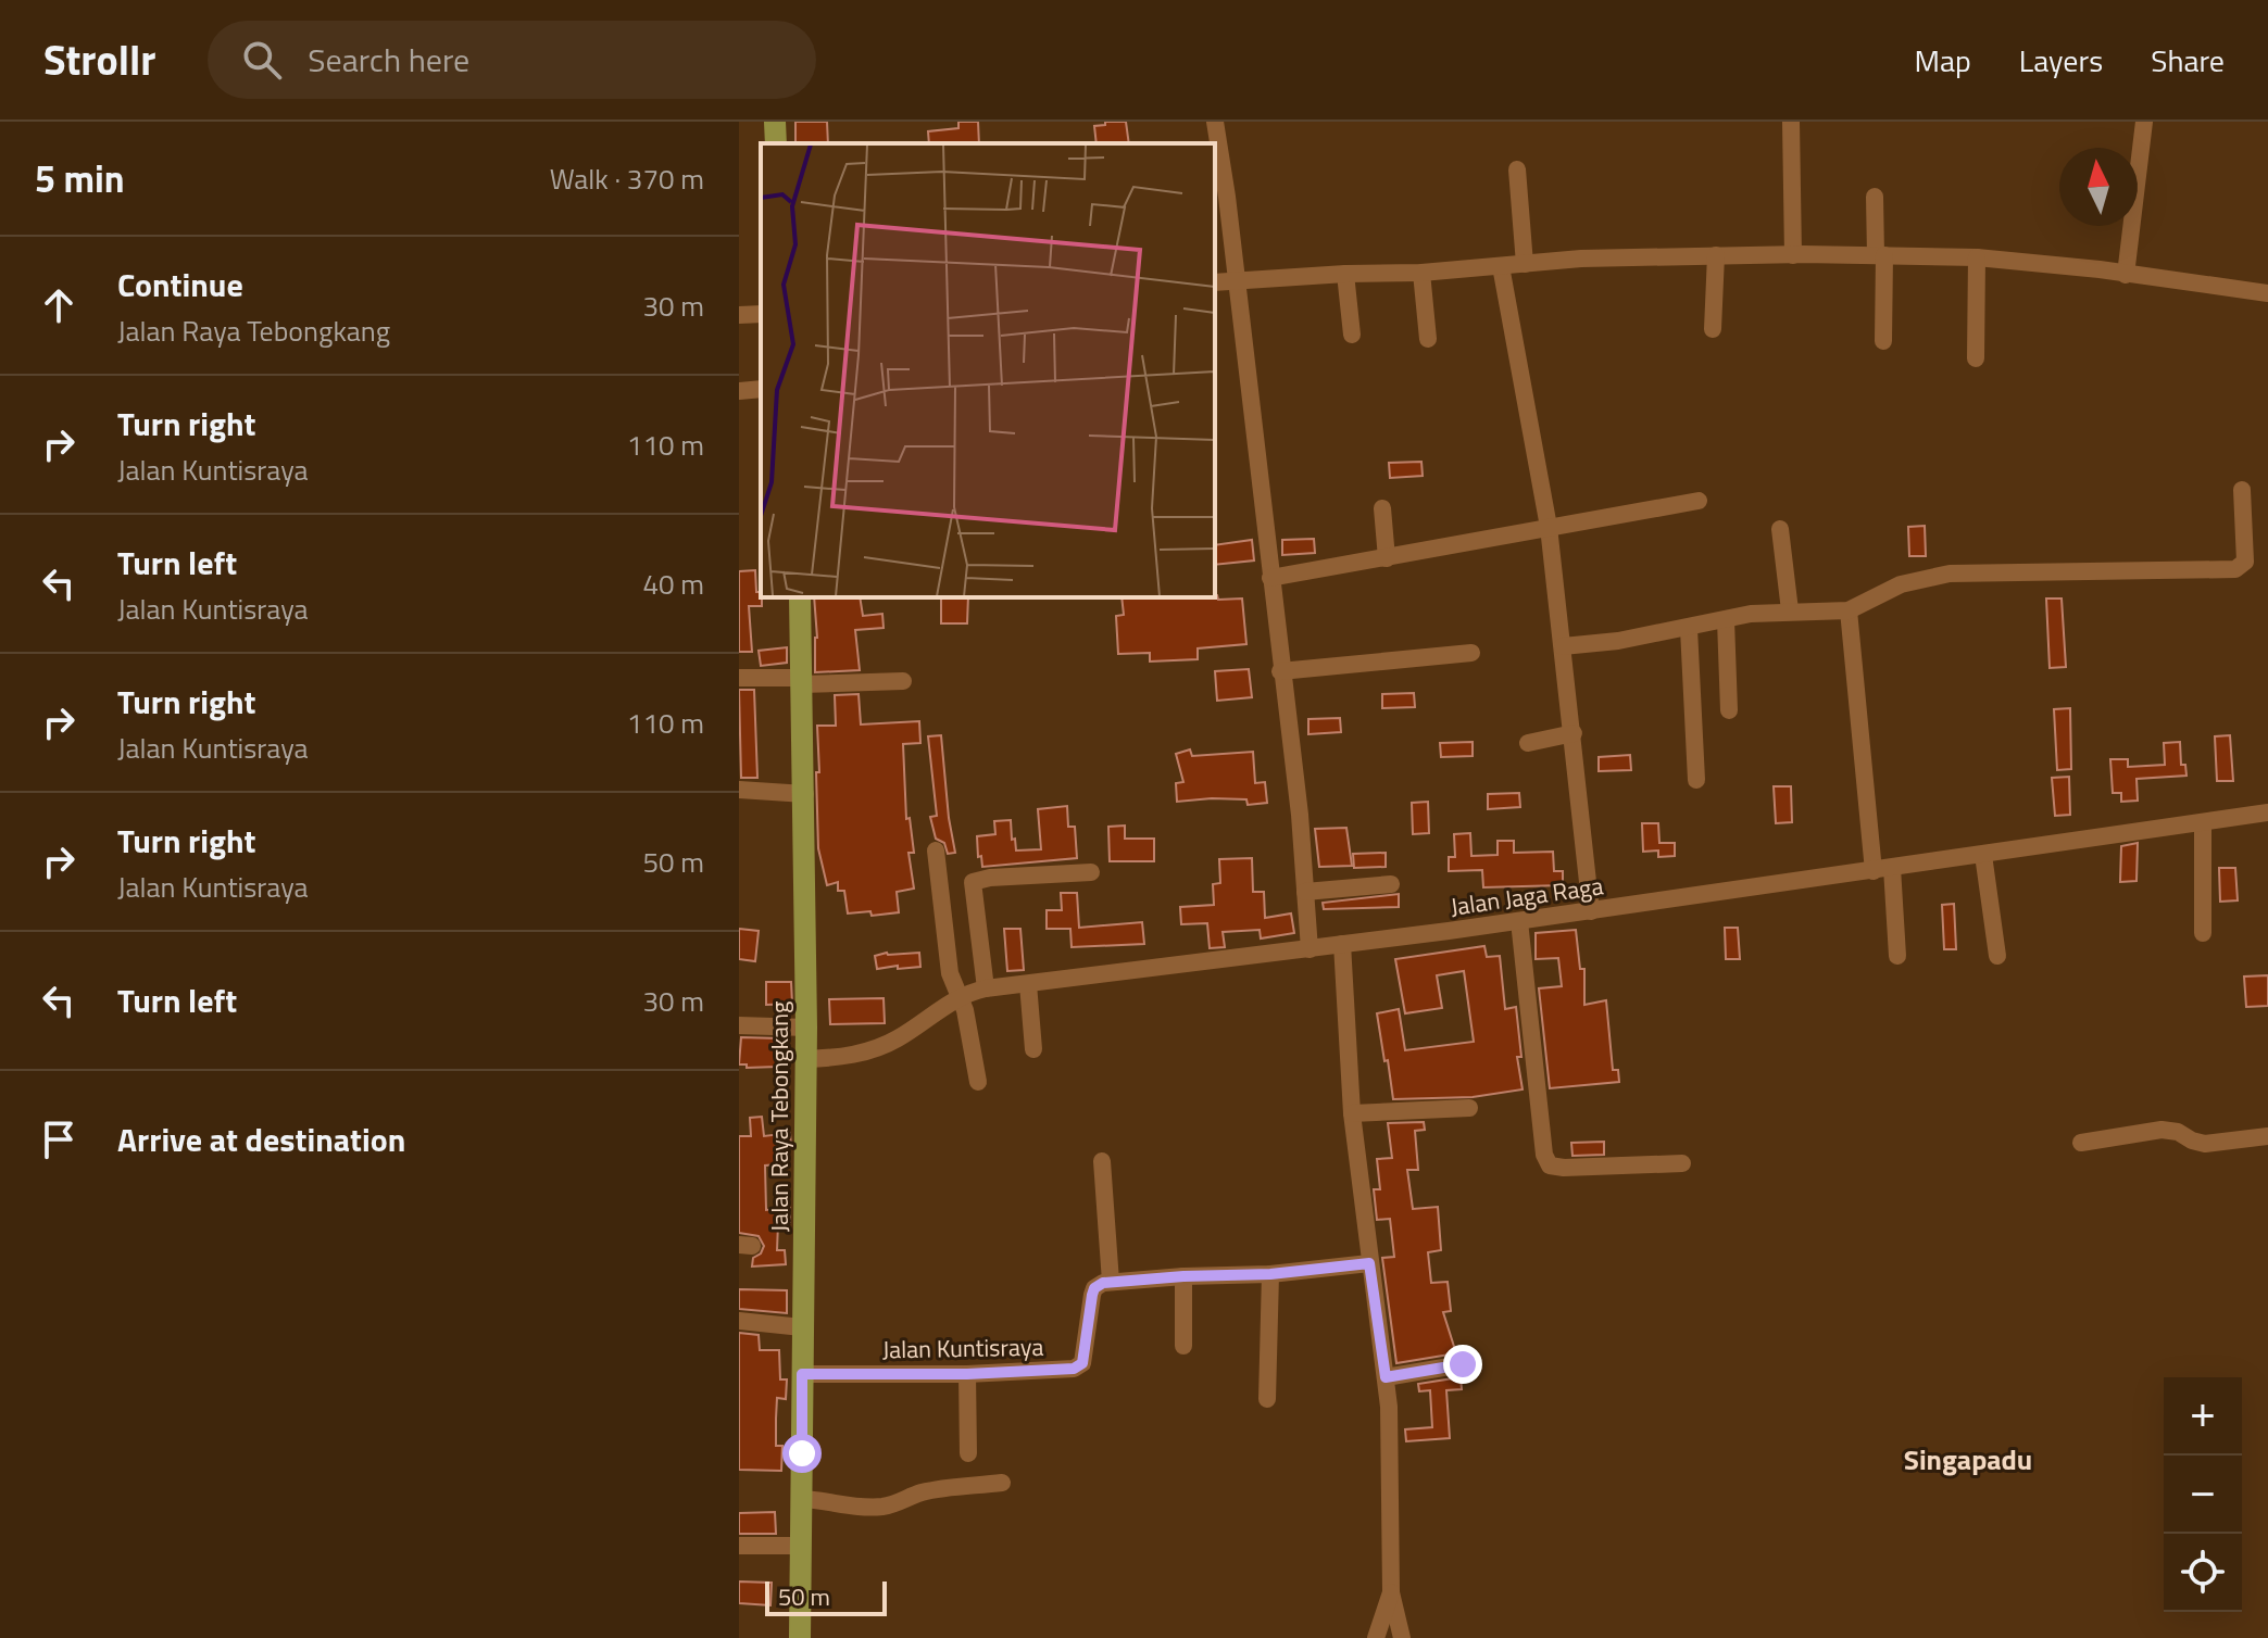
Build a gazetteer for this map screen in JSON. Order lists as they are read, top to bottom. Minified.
{"streets":{"main road":["Jalan Raya Tebongkang"],"street":["Jalan Jaga Raga","Jalan Kuntisraya"]},"crossings":[["Jalan Jaga Raga","Jalan Raya Tebongkang"],["Jalan Raya Tebongkang","Jalan Kuntisraya"]],"districts":["Singapadu"],"scale_bar":"50 m","north":"top","page":{"header":"Strollr","search":"Search here","nav":["Map","Layers","Share"],"heading":["5 min","Walk · 370 m"],"list":[["Continue","Jalan Raya Tebongkang","30 m"],["Turn right","Jalan Kuntisraya","110 m"],["Turn left","Jalan Kuntisraya","40 m"],["Turn right","Jalan Kuntisraya","110 m"],["Turn right","Jalan Kuntisraya","50 m"],["Turn left","30 m"],"Arrive at destination"],"map_buttons":["+","−"],"scale":"50 m"}}
